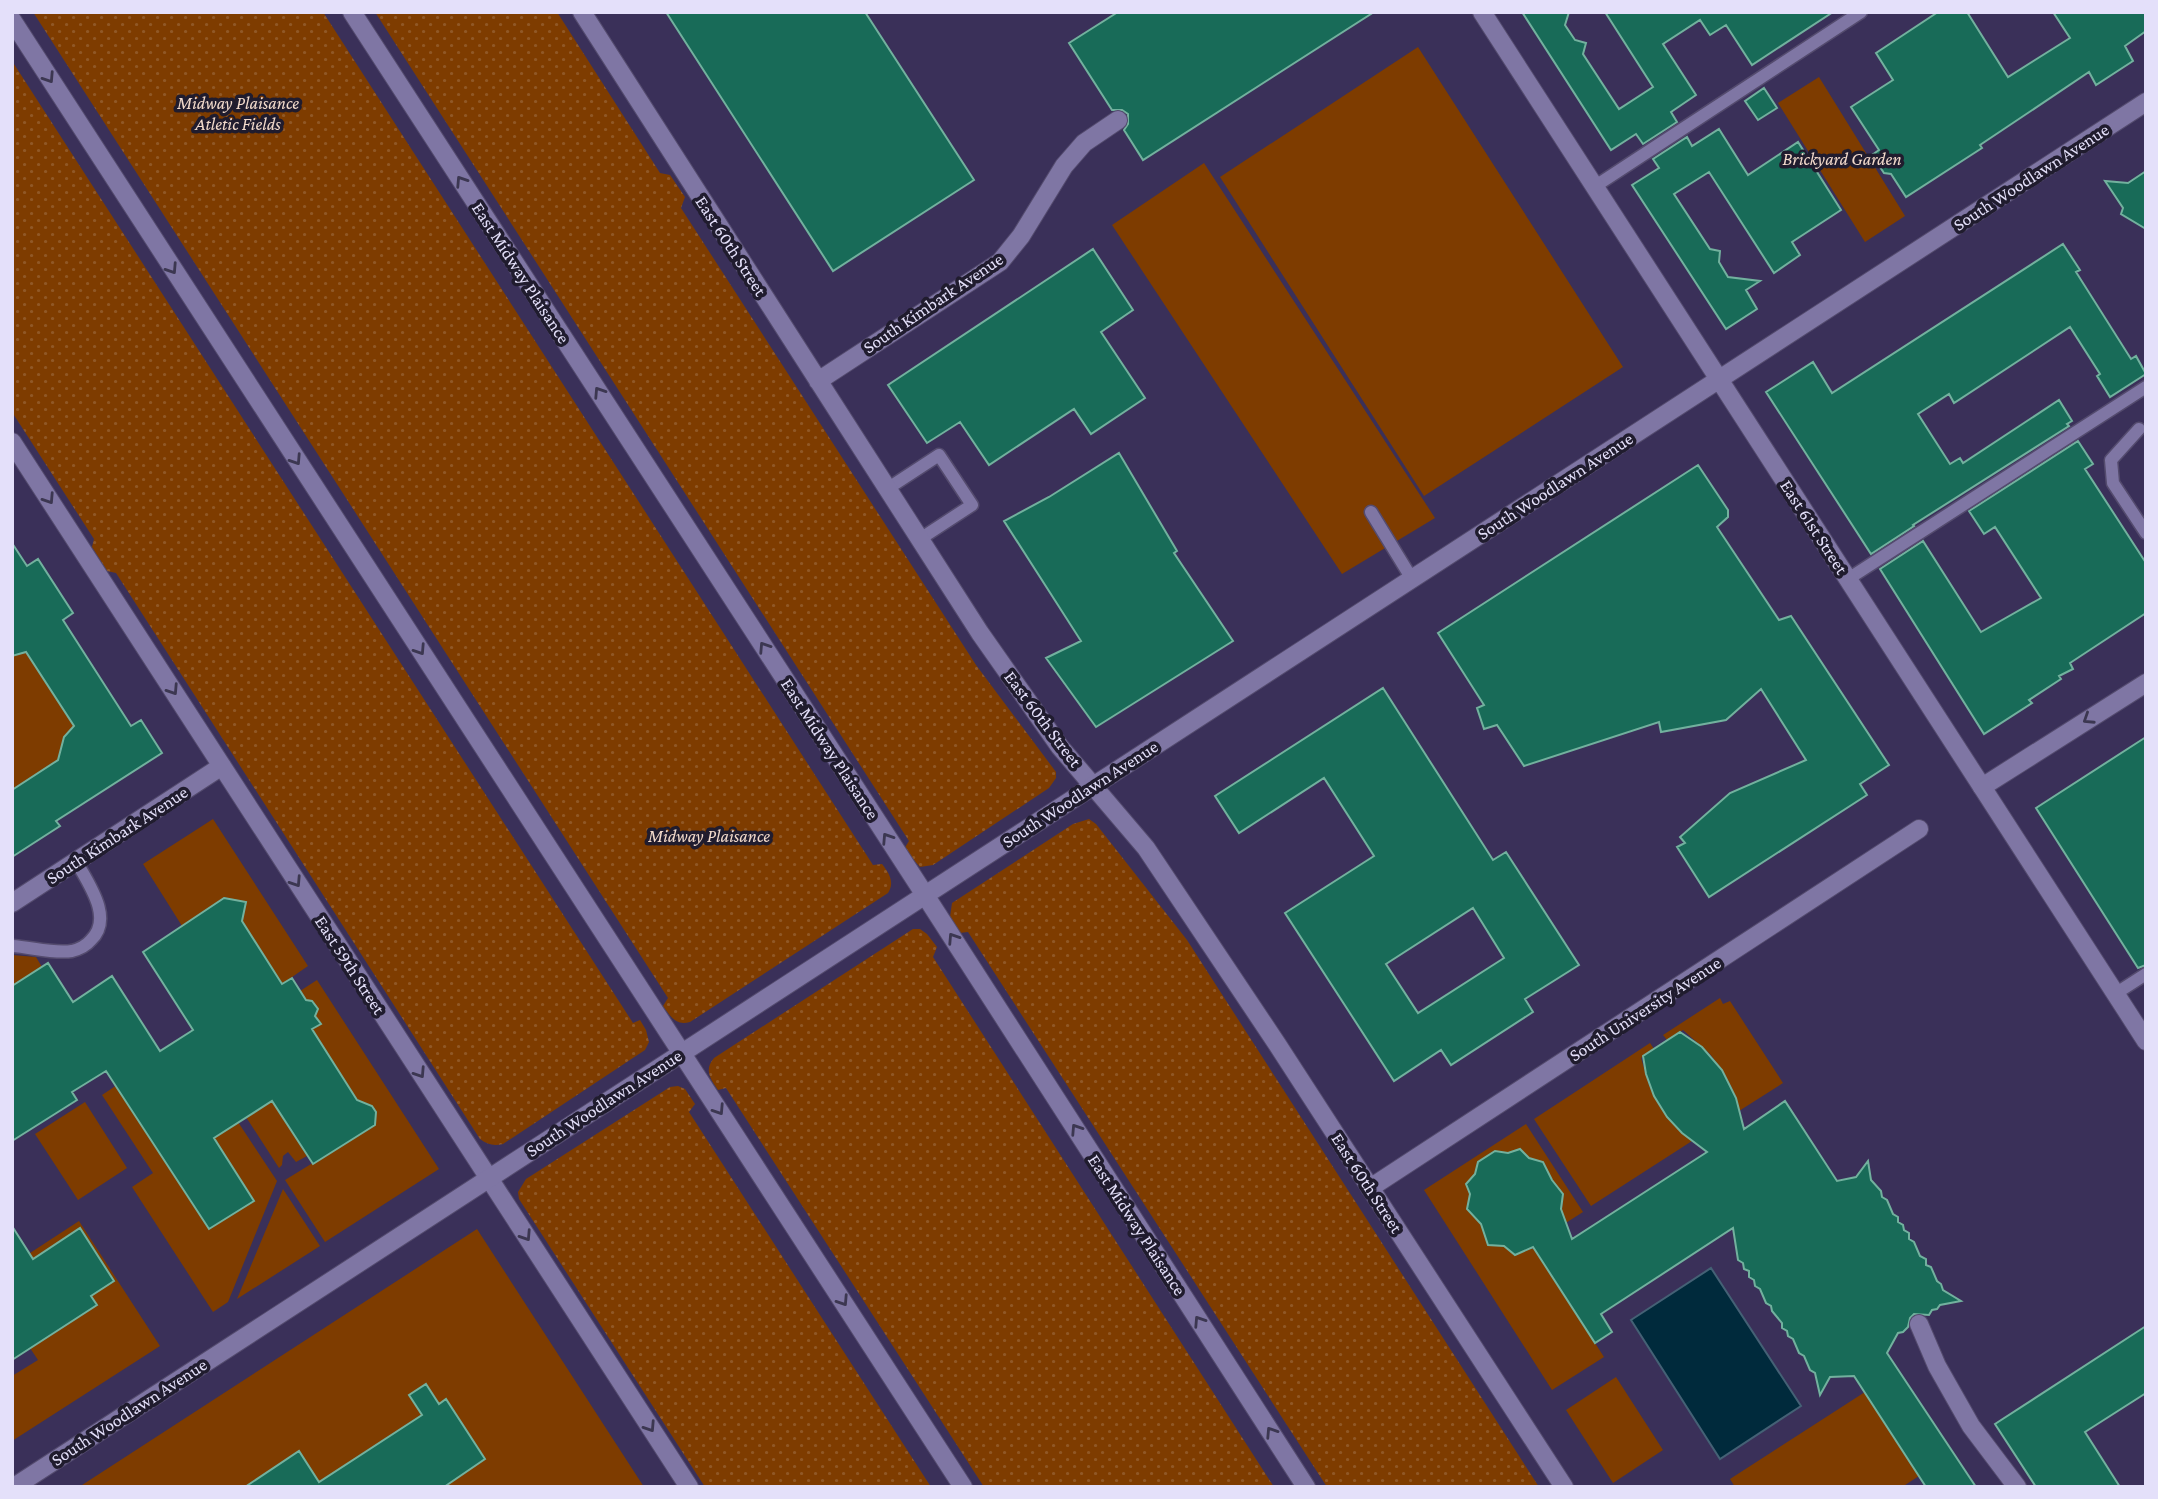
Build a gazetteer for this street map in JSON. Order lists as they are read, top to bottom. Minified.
{"streets":{"street":["South Woodlawn Avenue","East 60th Street","East Midway Plaisance","South Kimbark Avenue","East 61st Street","East 59th Street","South University Avenue"]},"crossings":[["South Woodlawn Avenue","East 60th Street"],["South Woodlawn Avenue","East Midway Plaisance"],["South Woodlawn Avenue","East 61st Street"],["South Woodlawn Avenue","East 59th Street"],["East 60th Street","South Kimbark Avenue"],["East 60th Street","South University Avenue"],["South Kimbark Avenue","East 59th Street"]],"one_way":["East Midway Plaisance","East 59th Street"],"parks":["Midway Plaisance Atletic Fields","Brickyard Garden","Midway Plaisance"]}
